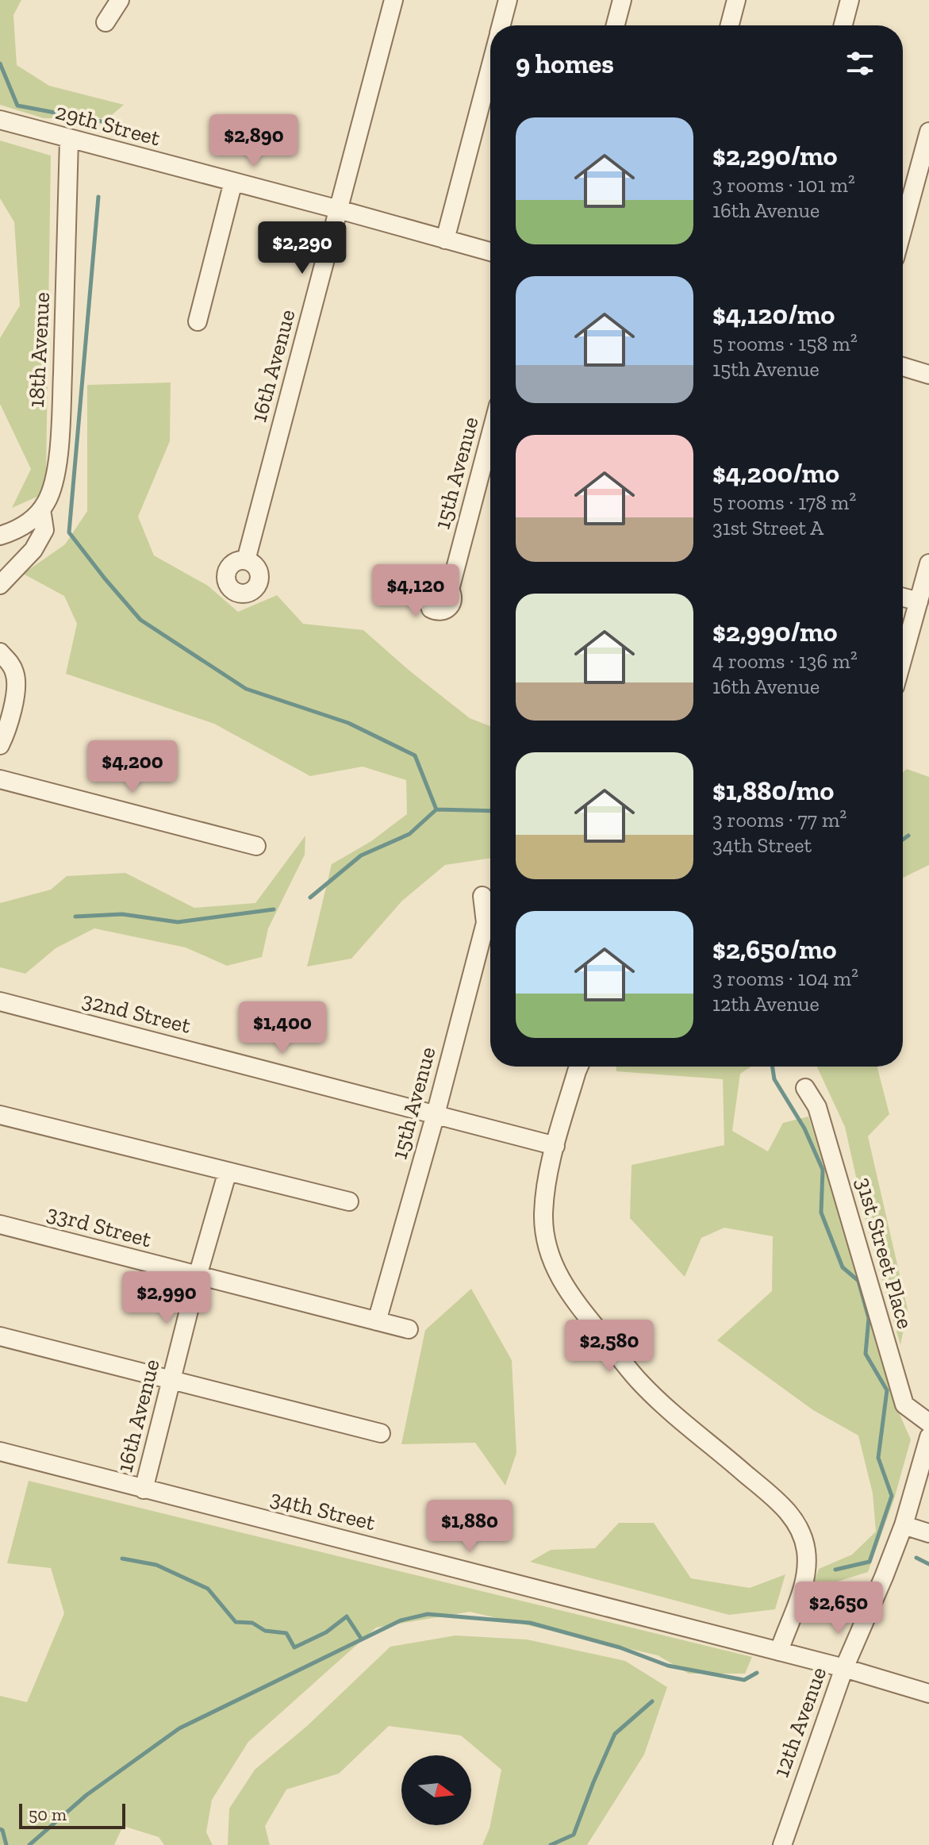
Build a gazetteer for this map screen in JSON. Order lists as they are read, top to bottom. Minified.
{"streets":{"street":["29th Street","18th Avenue","16th Avenue","15th Avenue","32nd Street","33rd Street","31st Street Place","34th Street","12th Avenue"]},"crossings":[["29th Street","18th Avenue"],["29th Street","16th Avenue"],["16th Avenue","33rd Street"],["16th Avenue","34th Street"],["15th Avenue","32nd Street"],["15th Avenue","33rd Street"],["34th Street","12th Avenue"]],"scale_bar":"50 m","north":"right","page":{"heading":"9 homes","list":[{"name":"$2,290/mo","note":"3 rooms · 101 m² · 16th Avenue"},{"name":"$4,120/mo","note":"5 rooms · 158 m² · 15th Avenue"},{"name":"$4,200/mo","note":"5 rooms · 178 m² · 31st Street A"},{"name":"$2,990/mo","note":"4 rooms · 136 m² · 16th Avenue"},{"name":"$1,880/mo","note":"3 rooms · 77 m² · 34th Street"},{"name":"$2,650/mo","note":"3 rooms · 104 m² · 12th Avenue"}],"price":["$2,890","$2,290","$4,120","$4,200","$1,400","$2,990","$2,580","$1,880","$2,650"],"scale":"50 m"}}
